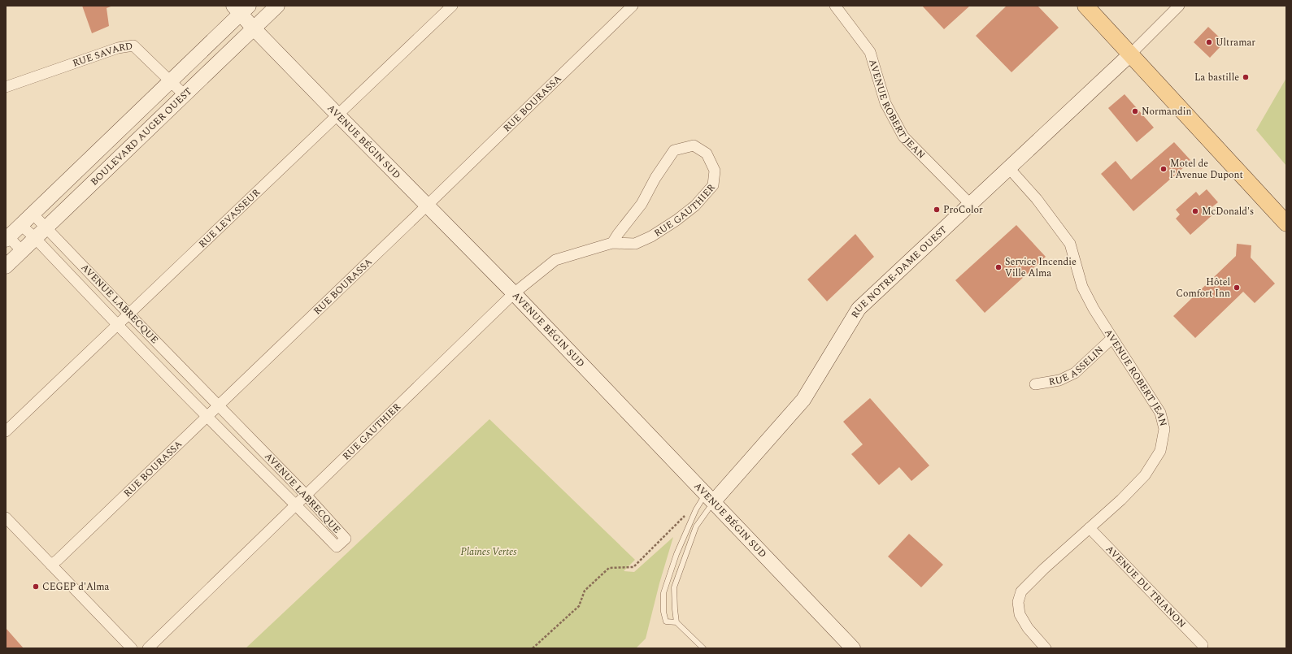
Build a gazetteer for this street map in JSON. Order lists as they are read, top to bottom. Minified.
{"streets":{"street":["RUE SAVARD","RUE BOURASSA","AVENUE ROBERT JEAN","BOULEVARD AUGER OUEST","AVENUE BÉGIN SUD","RUE GAUTHIER","RUE LEVASSEUR","RUE NOTRE-DAME OUEST","AVENUE LABRECQUE","RUE ASSELIN","AVENUE DU TRIANON"]},"crossings":[["RUE SAVARD","BOULEVARD AUGER OUEST"],["RUE BOURASSA","AVENUE BÉGIN SUD"],["RUE BOURASSA","AVENUE LABRECQUE"],["AVENUE ROBERT JEAN","RUE NOTRE-DAME OUEST"],["AVENUE ROBERT JEAN","RUE ASSELIN"],["AVENUE ROBERT JEAN","AVENUE DU TRIANON"],["BOULEVARD AUGER OUEST","AVENUE BÉGIN SUD"],["BOULEVARD AUGER OUEST","AVENUE LABRECQUE"],["AVENUE BÉGIN SUD","RUE GAUTHIER"],["AVENUE BÉGIN SUD","RUE LEVASSEUR"],["AVENUE BÉGIN SUD","RUE NOTRE-DAME OUEST"],["RUE GAUTHIER","AVENUE LABRECQUE"],["RUE LEVASSEUR","AVENUE LABRECQUE"]],"parks":["Plaines Vertes"],"places":["Ultramar","La bastille","Normandin","Motel de l'Avenue Dupont","ProColor","McDonald's","Service Incendie Ville Alma","Hôtel Comfort Inn","CEGEP d'Alma"]}
